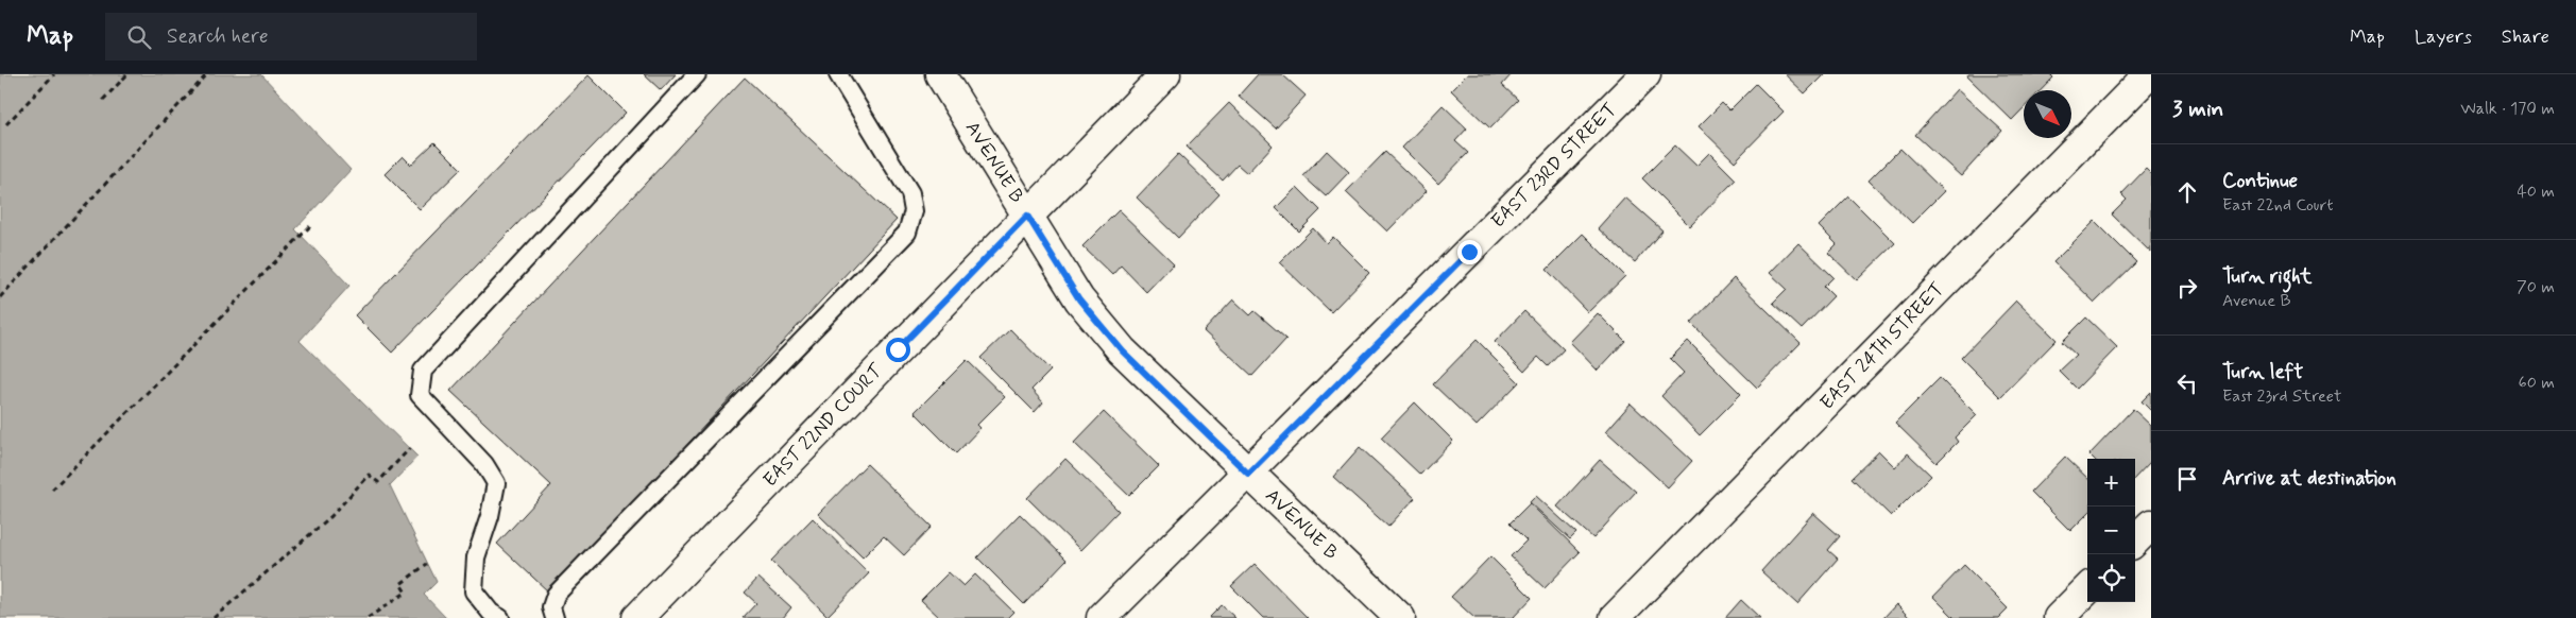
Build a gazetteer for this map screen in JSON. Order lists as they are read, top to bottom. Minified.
{"streets":{"street":["AVENUE B","EAST 23RD STREET","EAST 24TH STREET","EAST 22ND COURT"]},"crossings":[["AVENUE B","EAST 23RD STREET"],["AVENUE B","EAST 22ND COURT"]],"north":"bottom right","page":{"header":"Map","search":"Search here","nav":["Map","Layers","Share"],"heading":["3 min","Walk · 170 m"],"list":[["Continue","East 22nd Court","40 m"],["Turn right","Avenue B","70 m"],["Turn left","East 23rd Street","60 m"],"Arrive at destination"],"map_buttons":["+","−"]}}
